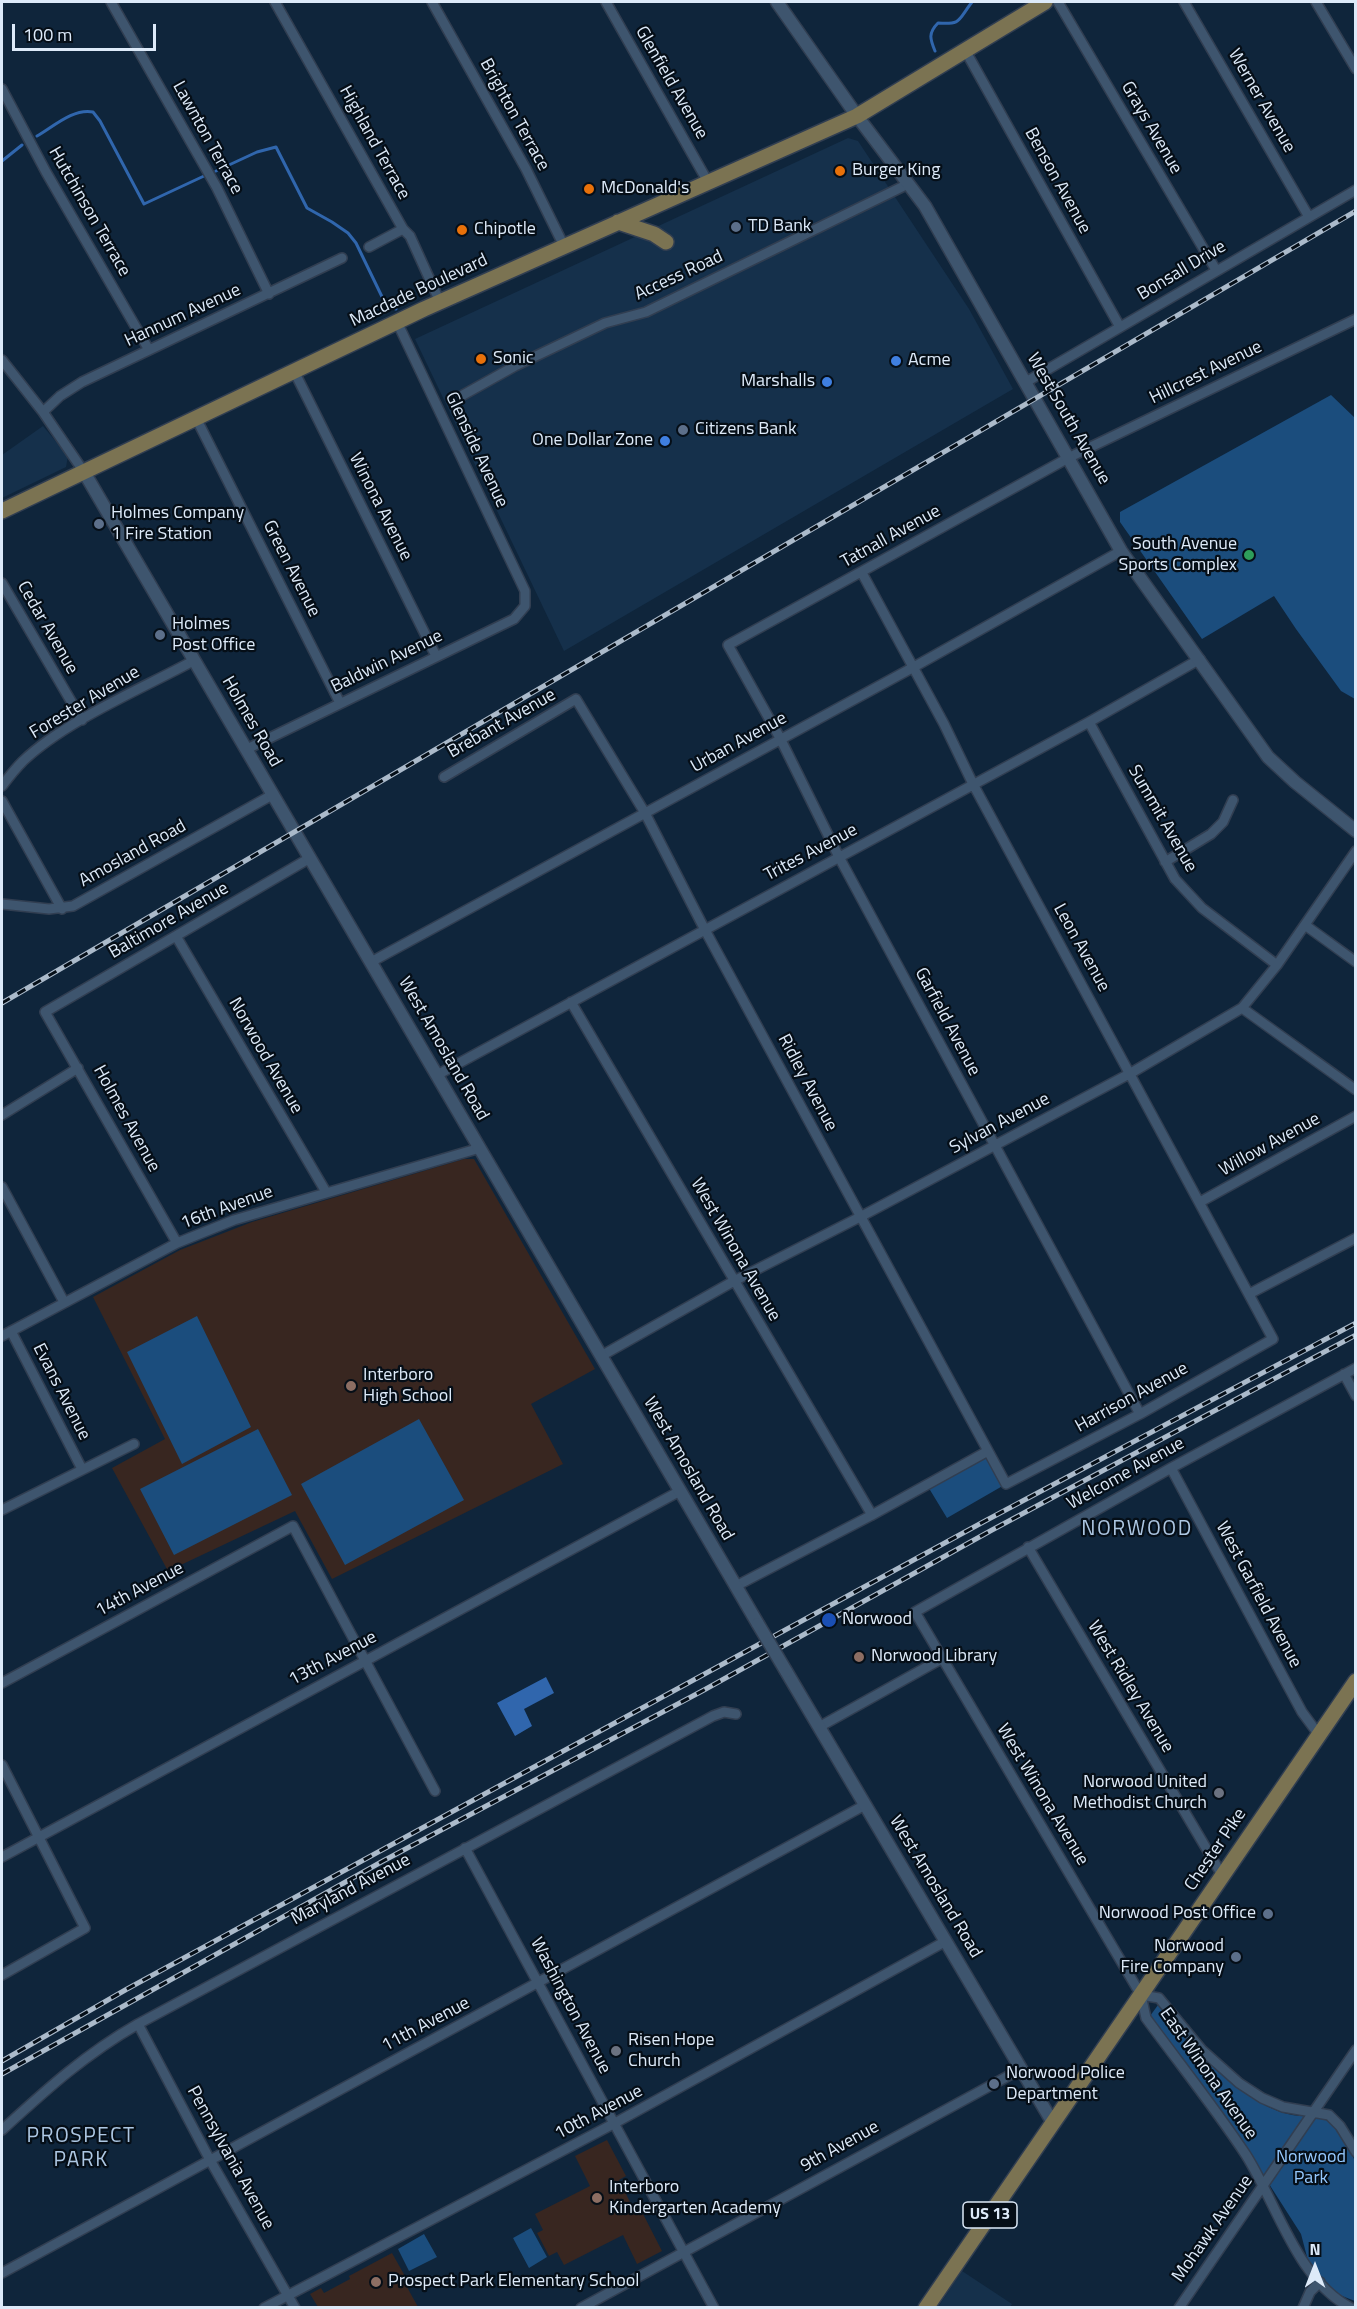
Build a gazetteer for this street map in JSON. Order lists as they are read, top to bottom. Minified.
{"streets":{"main road":["Macdade Boulevard","Chester Pike","US 13"],"street":["Glenfield Avenue","Werner Avenue","Brighton Terrace","Grays Avenue","Lawnton Terrace","Highland Terrace","Benson Avenue","Hutchinson Terrace","Bonsall Drive","Access Road","Hannum Avenue","Hillcrest Avenue","West South Avenue","Glenside Avenue","Winona Avenue","Tatnall Avenue","Green Avenue","Cedar Avenue","Baldwin Avenue","Forester Avenue","Holmes Road","Brebant Avenue","Urban Avenue","Summit Avenue","Trites Avenue","Amosland Road","Baltimore Avenue","Leon Avenue","Garfield Avenue","West Amosland Road","Norwood Avenue","Ridley Avenue","Holmes Avenue","Sylvan Avenue","Willow Avenue","16th Avenue","West Winona Avenue","Evans Avenue","Harrison Avenue","Welcome Avenue","14th Avenue","West Garfield Avenue","13th Avenue","West Ridley Avenue","Maryland Avenue","Washington Avenue","11th Avenue","East Winona Avenue","10th Avenue","9th Avenue","Pennsylvania Avenue","Mohawk Avenue"]},"crossings":[["Glenfield Avenue","Macdade Boulevard"],["Werner Avenue","Bonsall Drive"],["Brighton Terrace","Macdade Boulevard"],["Grays Avenue","Bonsall Drive"],["Lawnton Terrace","Hannum Avenue"],["Highland Terrace","Macdade Boulevard"],["Benson Avenue","Bonsall Drive"],["Benson Avenue","Macdade Boulevard"],["Hutchinson Terrace","Hannum Avenue"],["Bonsall Drive","West South Avenue"],["Access Road","West South Avenue"],["Macdade Boulevard","West South Avenue"],["Macdade Boulevard","Glenside Avenue"],["Macdade Boulevard","Winona Avenue"],["Macdade Boulevard","Green Avenue"],["Macdade Boulevard","Holmes Road"],["Hannum Avenue","Holmes Road"],["Hillcrest Avenue","West South Avenue"],["Hillcrest Avenue","Tatnall Avenue"],["West South Avenue","Tatnall Avenue"],["West South Avenue","Urban Avenue"],["West South Avenue","Trites Avenue"],["Glenside Avenue","Baldwin Avenue"],["Winona Avenue","Baldwin Avenue"],["Tatnall Avenue","Leon Avenue"],["Tatnall Avenue","Garfield Avenue"],["Green Avenue","Baldwin Avenue"],["Cedar Avenue","Forester Avenue"],["Baldwin Avenue","Holmes Road"],["Forester Avenue","Holmes Road"],["Holmes Road","Amosland Road"],["Holmes Road","West Amosland Road"],["Brebant Avenue","Ridley Avenue"],["Urban Avenue","Leon Avenue"],["Urban Avenue","Garfield Avenue"],["Urban Avenue","West Amosland Road"],["Urban Avenue","Ridley Avenue"],["Summit Avenue","Trites Avenue"],["Summit Avenue","Sylvan Avenue"],["Trites Avenue","Leon Avenue"],["Trites Avenue","Garfield Avenue"],["Trites Avenue","West Amosland Road"],["Trites Avenue","Ridley Avenue"],["Trites Avenue","West Winona Avenue"],["Baltimore Avenue","West Amosland Road"],["Baltimore Avenue","Norwood Avenue"],["Baltimore Avenue","Holmes Avenue"],["Leon Avenue","Sylvan Avenue"],["Leon Avenue","Willow Avenue"],["Leon Avenue","Harrison Avenue"],["Garfield Avenue","Sylvan Avenue"],["Garfield Avenue","Harrison Avenue"],["West Amosland Road","Sylvan Avenue"],["West Amosland Road","16th Avenue"],["West Amosland Road","13th Avenue"],["West Amosland Road","Chester Pike"],["West Amosland Road","11th Avenue"],["West Amosland Road","10th Avenue"],["West Amosland Road","9th Avenue"],["Norwood Avenue","16th Avenue"],["Ridley Avenue","Sylvan Avenue"],["Ridley Avenue","Harrison Avenue"],["Holmes Avenue","16th Avenue"],["Sylvan Avenue","West Winona Avenue"],["16th Avenue","Evans Avenue"],["West Winona Avenue","Welcome Avenue"],["West Winona Avenue","Chester Pike"],["West Winona Avenue","East Winona Avenue"],["Welcome Avenue","West Garfield Avenue"],["Welcome Avenue","West Ridley Avenue"],["14th Avenue","13th Avenue"],["West Garfield Avenue","Chester Pike"],["West Ridley Avenue","Chester Pike"],["Chester Pike","East Winona Avenue"],["Maryland Avenue","Washington Avenue"],["Maryland Avenue","Pennsylvania Avenue"],["Washington Avenue","11th Avenue"],["Washington Avenue","10th Avenue"],["Washington Avenue","9th Avenue"],["11th Avenue","Pennsylvania Avenue"],["East Winona Avenue","Mohawk Avenue"],["10th Avenue","Pennsylvania Avenue"]],"districts":["NORWOOD","PROSPECT PARK"],"parks":["Norwood Park"],"places":["Burger King","McDonald's","TD Bank","Chipotle","Sonic","Acme","Marshalls","Citizens Bank","One Dollar Zone","Holmes Company 1 Fire Station","South Avenue Sports Complex","Holmes Post Office","Interboro High School","Norwood","Norwood Library","Norwood United Methodist Church","Norwood Post Office","Norwood Fire Company","Risen Hope Church","Norwood Police Department","Interboro Kindergarten Academy","Prospect Park Elementary School"],"scale_bar":"100 m","north":"top"}
